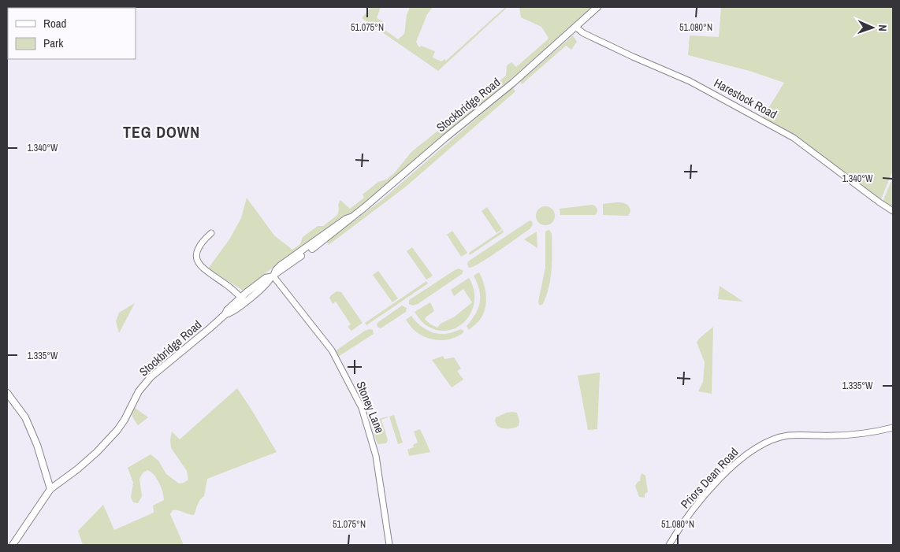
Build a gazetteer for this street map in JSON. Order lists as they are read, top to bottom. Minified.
{"streets":{"main road":["Stockbridge Road"],"street":["Harestock Road","Stoney Lane","Priors Dean Road"]},"crossings":[["Harestock Road","Stockbridge Road"],["Stockbridge Road","Stoney Lane"]],"districts":["TEG DOWN"],"legend":["Road","Park"],"north":"right","coordinates":["51.075°N","51.080°N","1.340°W","1.335°W"]}
